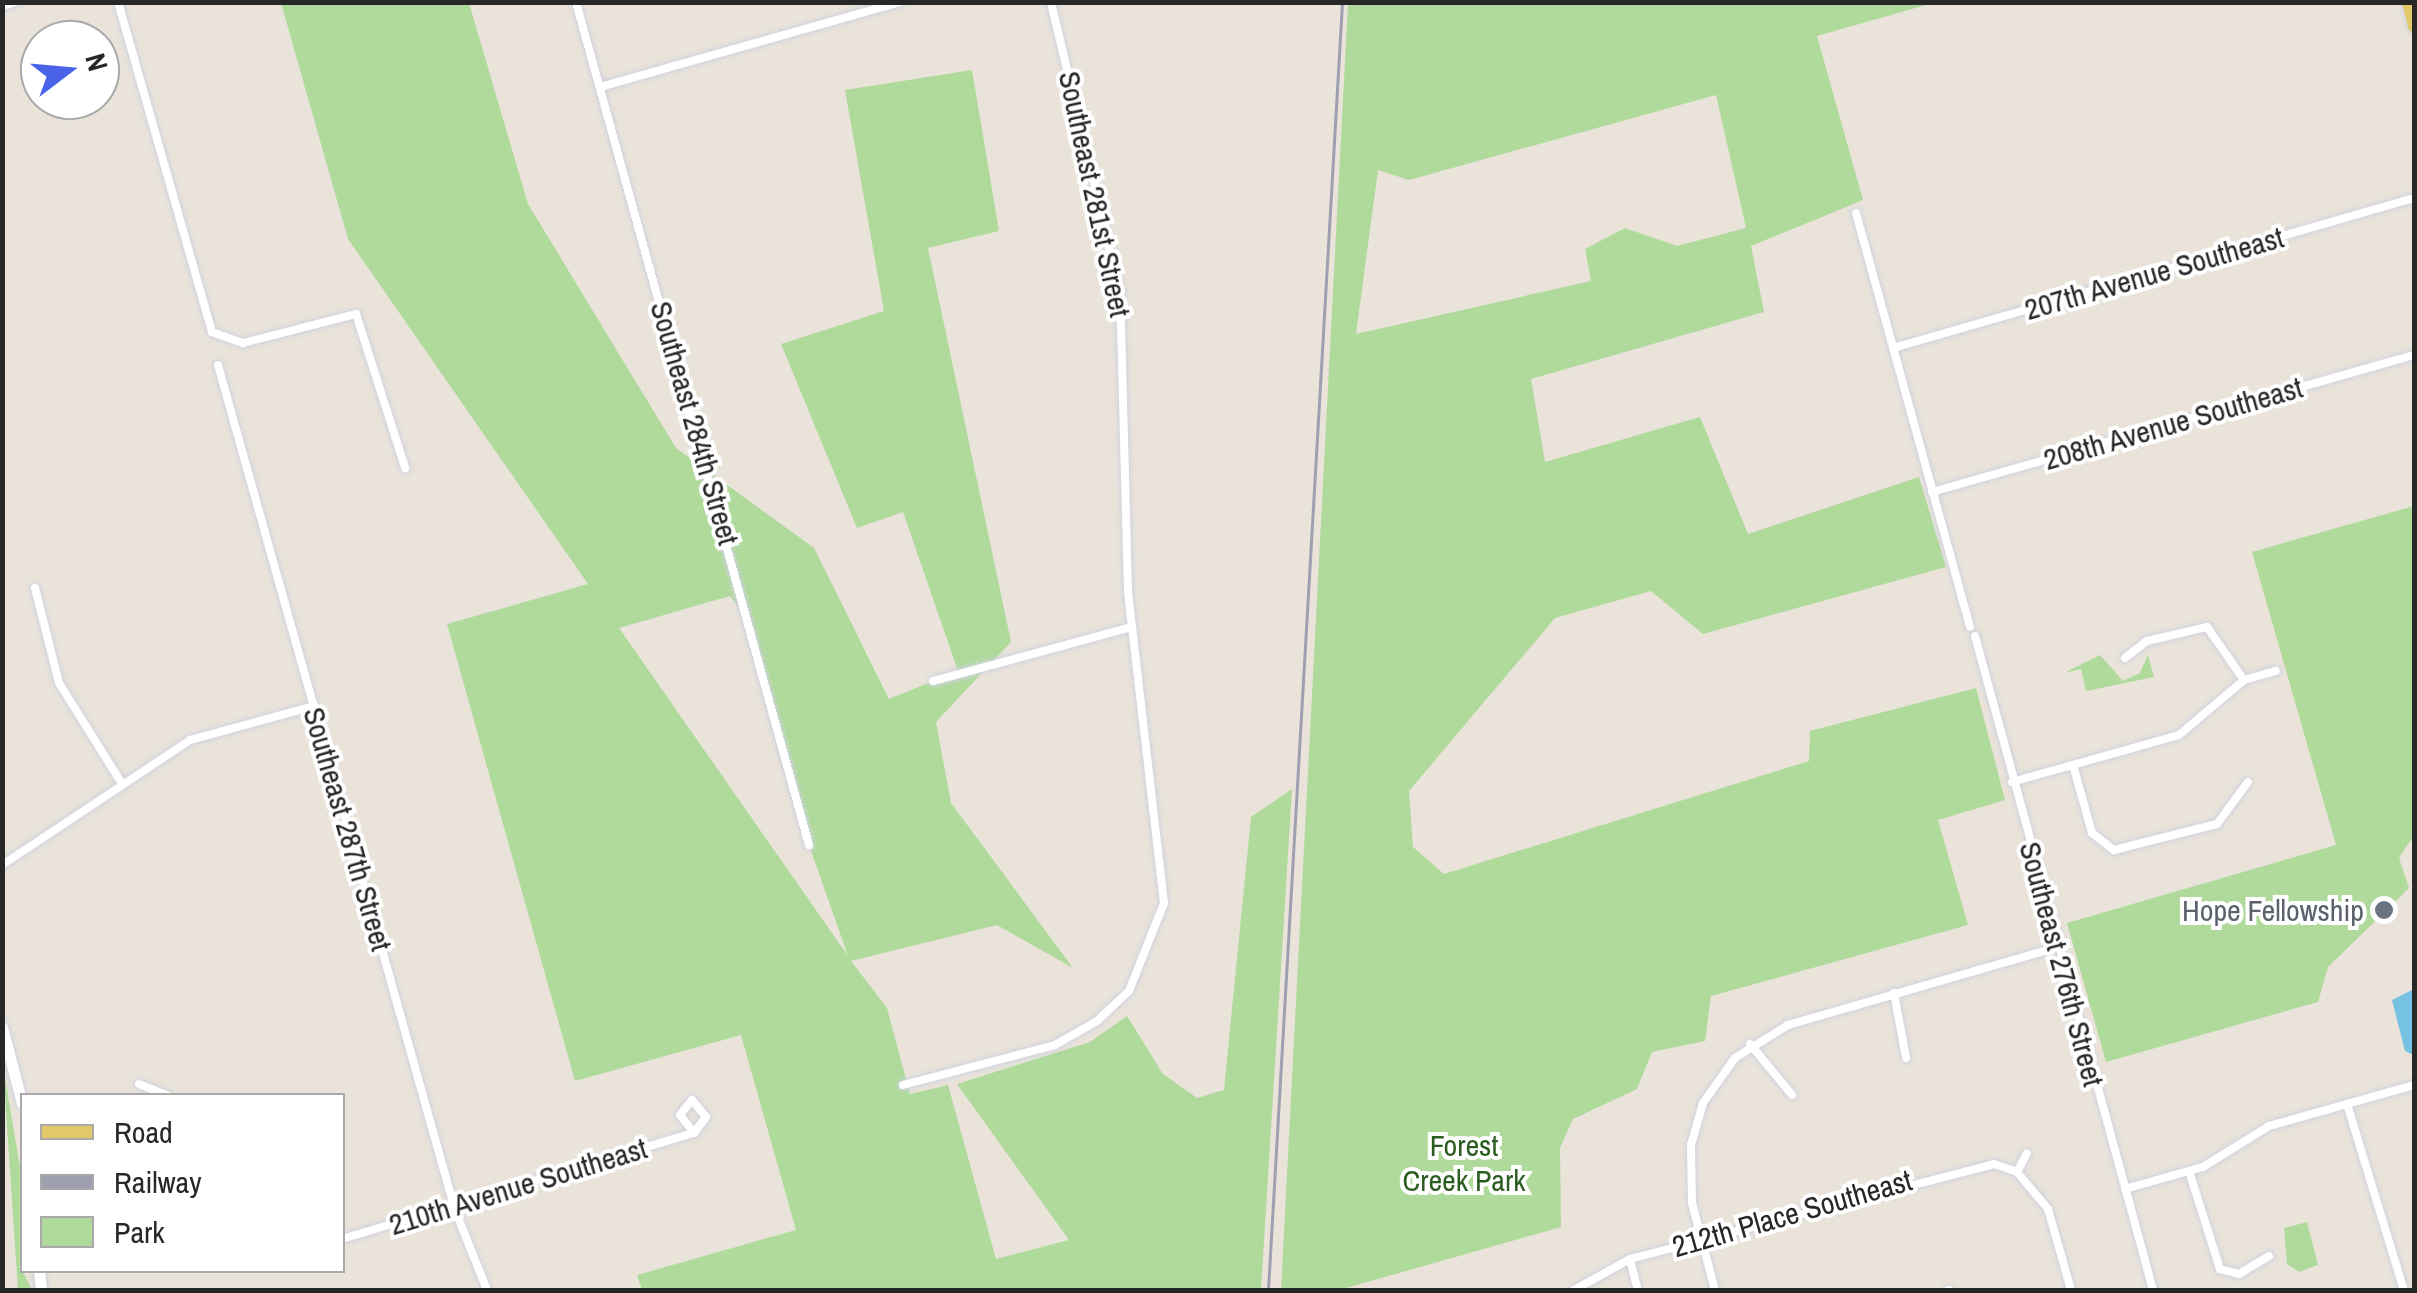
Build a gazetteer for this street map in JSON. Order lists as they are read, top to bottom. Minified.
{"streets":{"street":["Southeast 281st Street","207th Avenue Southeast","Southeast 284th Street","208th Avenue Southeast","Southeast 287th Street","Southeast 276th Street","210th Avenue Southeast","212th Place Southeast"]},"crossings":[["Southeast 287th Street","210th Avenue Southeast"]],"parks":["Forest Creek Park"],"places":["Hope Fellowship"],"legend":["Road","Railway","Park"],"north":"right"}
